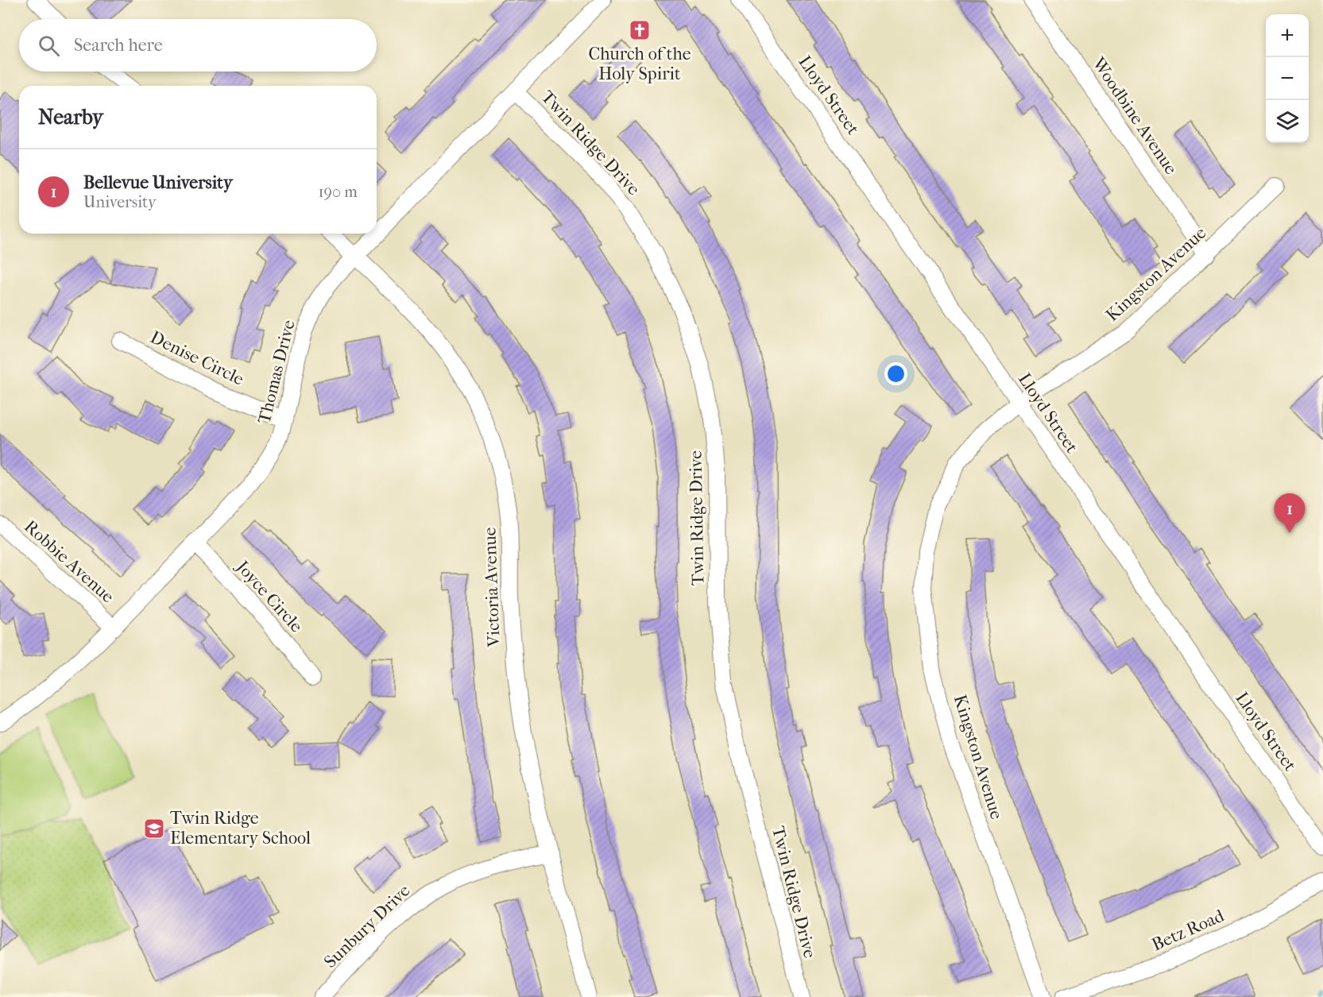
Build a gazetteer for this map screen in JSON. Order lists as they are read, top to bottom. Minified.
{"streets":{"street":["Lloyd Street","Woodbine Avenue","Twin Ridge Drive","Kingston Avenue","Denise Circle","Thomas Drive","Robbie Avenue","Victoria Avenue","Joyce Circle","Sunbury Drive","Betz Road"]},"crossings":[["Lloyd Street","Kingston Avenue"],["Woodbine Avenue","Kingston Avenue"],["Twin Ridge Drive","Thomas Drive"],["Denise Circle","Thomas Drive"],["Thomas Drive","Robbie Avenue"],["Thomas Drive","Victoria Avenue"],["Thomas Drive","Joyce Circle"],["Victoria Avenue","Sunbury Drive"]],"places":{"church":["Church of the Holy Spirit"],"school or university":["Twin Ridge Elementary School"]},"page":{"map_buttons":["+","−"],"search":"Search here","heading":"Nearby","list":[{"mark":"1","name":"Bellevue University","note":"University","value":"190 m"}],"pins":"1"}}
